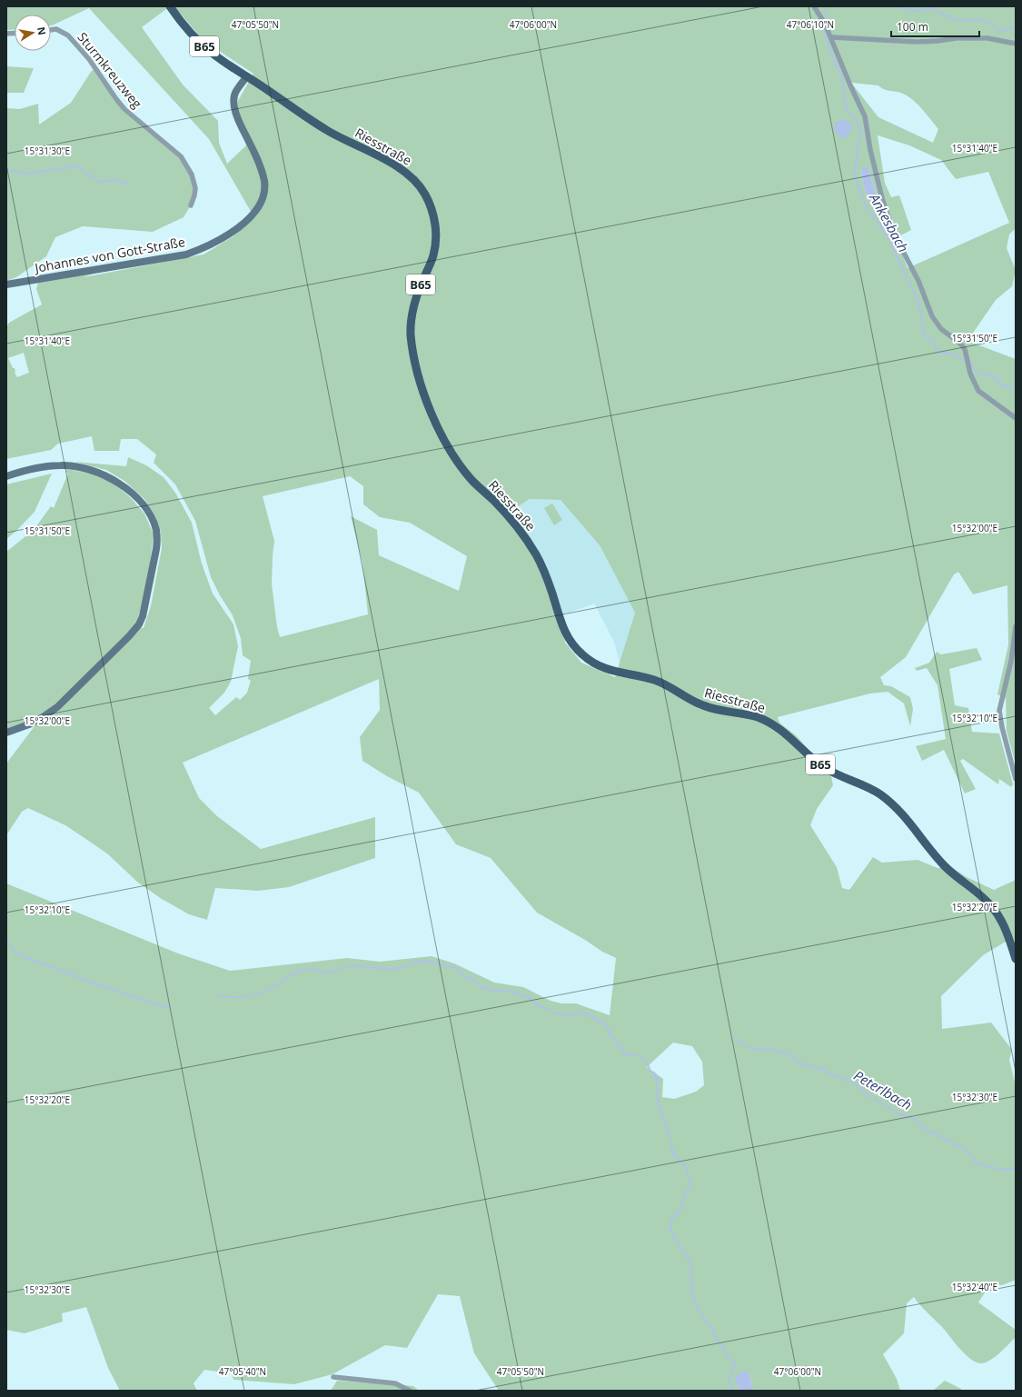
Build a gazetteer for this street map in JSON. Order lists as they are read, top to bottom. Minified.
{"streets":{"main road":["B65","Riesstraße"],"street":["Sturmkreuzweg","Johannes von Gott-Straße"]},"crossings":[["Riesstraße","Johannes von Gott-Straße"]],"water":["Ankesbach","Peterlbach"],"scale_bar":"100 m","north":"right","coordinates":["47°05'50\"N","47°06'00\"N","47°06'10\"N","15°31'40\"E","15°31'30\"E","15°31'50\"E","15°32'00\"E","15°32'10\"E","15°32'20\"E","15°32'30\"E","15°32'40\"E","47°05'40\"N"]}
